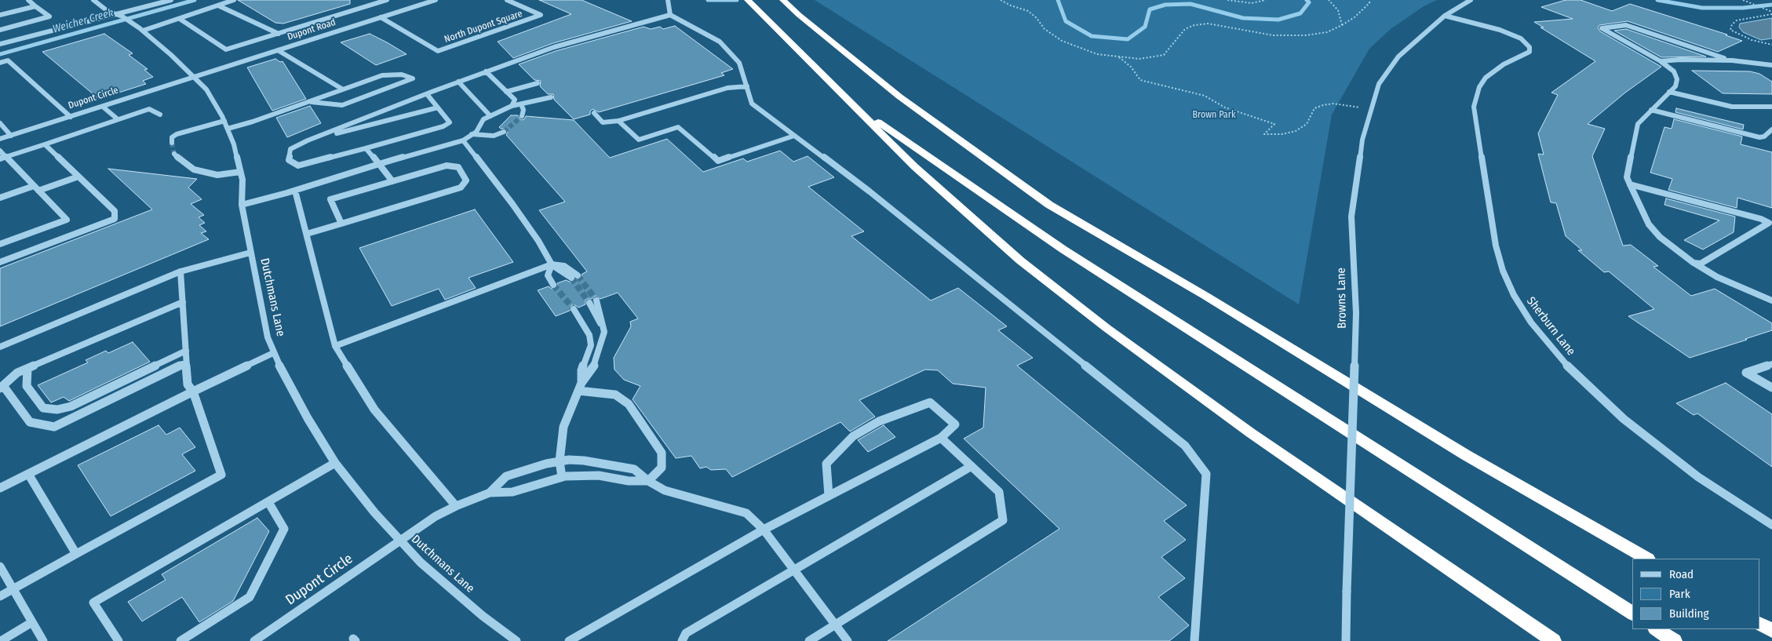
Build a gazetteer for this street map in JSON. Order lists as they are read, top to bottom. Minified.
{"streets":{"street":["North Dupont Square","Dupont Road","Dupont Circle","Dutchmans Lane","Browns Lane","Sherburn Lane"]},"crossings":[["North Dupont Square","Dupont Road"],["Dupont Road","Dupont Circle"],["Dupont Road","Dutchmans Lane"],["Dupont Circle","Dutchmans Lane"],["Browns Lane","Sherburn Lane"]],"water":["Weicher Creek"],"parks":["Brown Park"],"legend":["Road","Park","Building"]}
